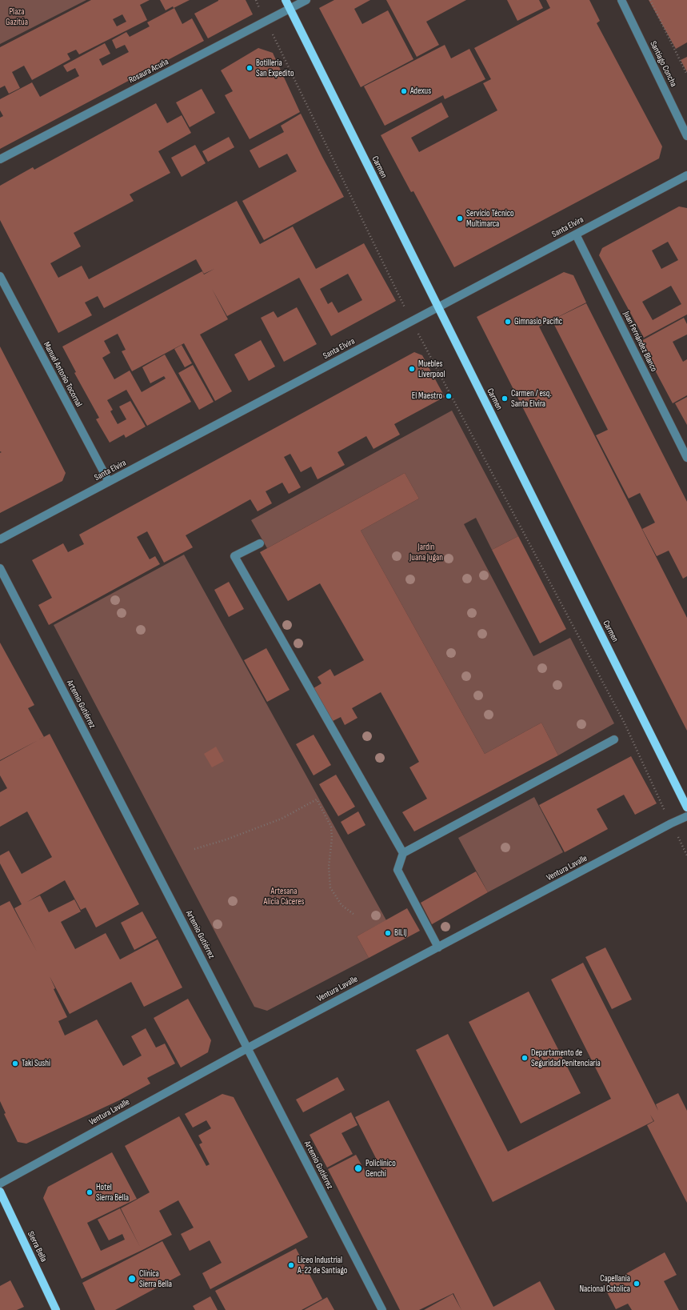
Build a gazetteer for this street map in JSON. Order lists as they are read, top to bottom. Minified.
{"streets":{"main road":["Carmen","Sierra Bella"],"street":["Santiago Concha","Rosaura Acuña","Santa Elvira","Juan Fernández Blanco","Manuel Antonio Tocornal","Artemio Gutiérrez","Ventura Lavalle"]},"crossings":[["Rosaura Acuña","Carmen"],["Carmen","Santa Elvira"],["Santa Elvira","Juan Fernández Blanco"],["Santa Elvira","Manuel Antonio Tocornal"],["Artemio Gutiérrez","Ventura Lavalle"]],"parks":["Plaza Gazitúa","Jardín Juana Jugan","Artesana Alicia Cáceres"],"places":["Botilleria San Expedito","Adexus","Servicio Técnico Multimarca","Gimnasio Pacific","Muebles Liverpool","El Maestro","Carmen / esq. Santa Elvira","BILIJ","Departamento de Seguridad Penitenciaría","Taki Sushi","Policlínico Genchi","Hotel Sierra Bella","Liceo Industrial A-22 de Santiago","Clínica Sierra Bella","Capellania Nacional Catolica"]}
